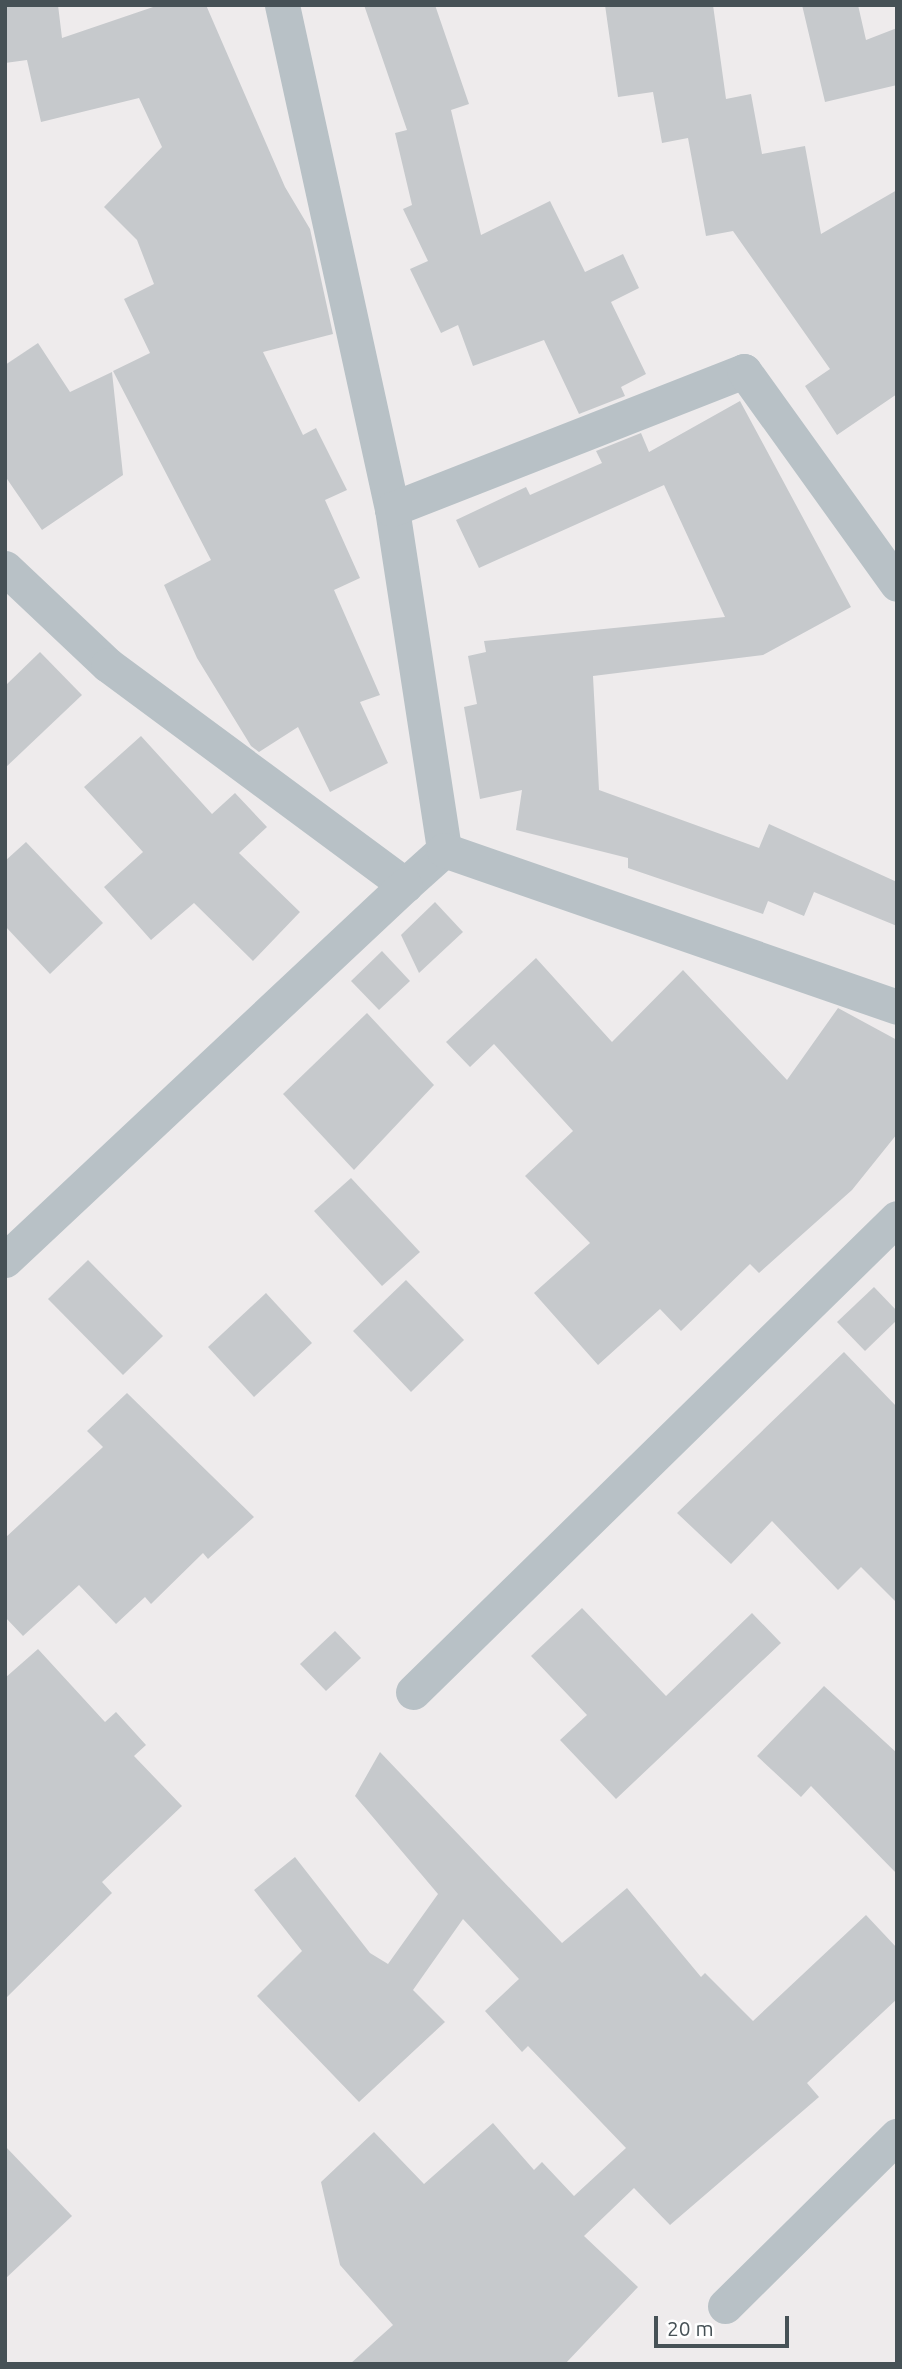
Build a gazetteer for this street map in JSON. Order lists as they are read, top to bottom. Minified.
{"scale_bar":"20 m"}
